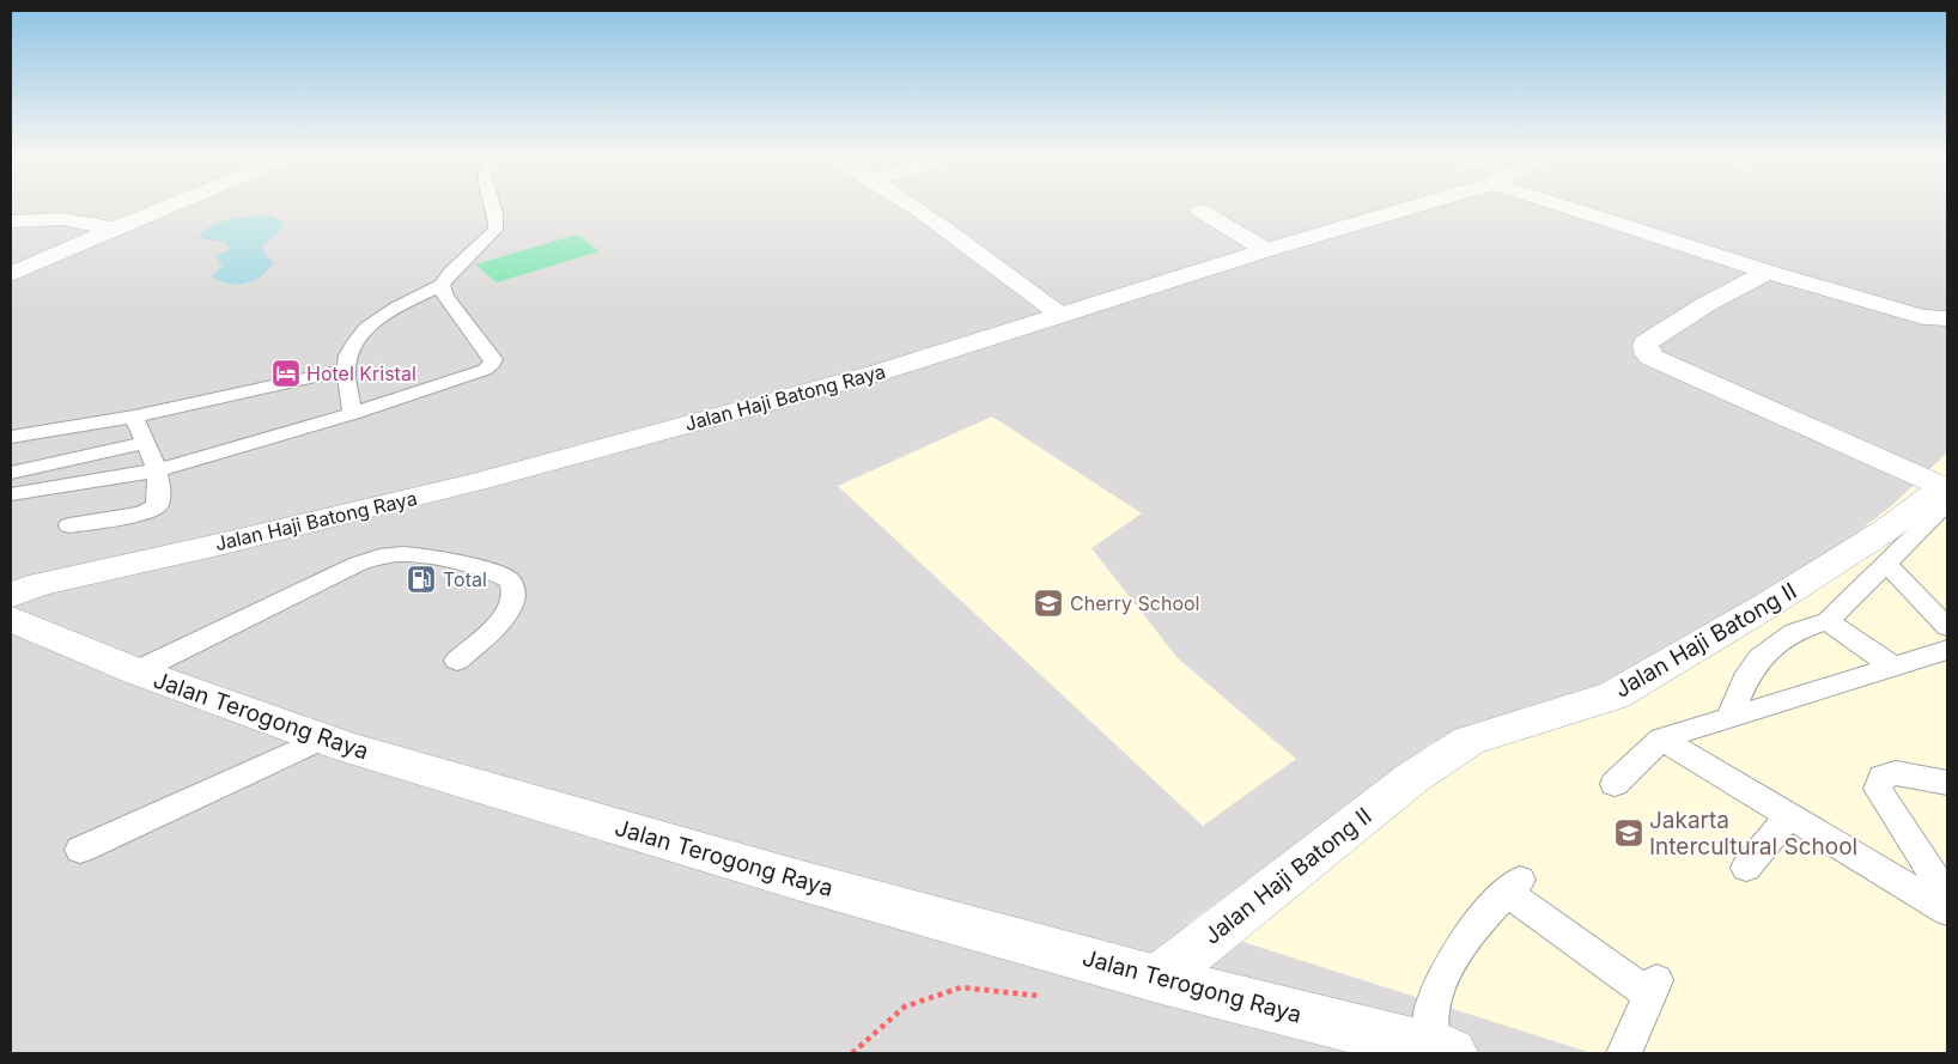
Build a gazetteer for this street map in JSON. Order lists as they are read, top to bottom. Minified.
{"streets":{"street":["Jalan Haji Batong Raya","Jalan Haji Batong II","Jalan Terogong Raya"]},"crossings":[["Jalan Haji Batong II","Jalan Terogong Raya"]],"places":{"hotel":["Hotel Kristal"],"fuel station":["Total"],"school or university":["Cherry School","Jakarta Intercultural School"]}}
